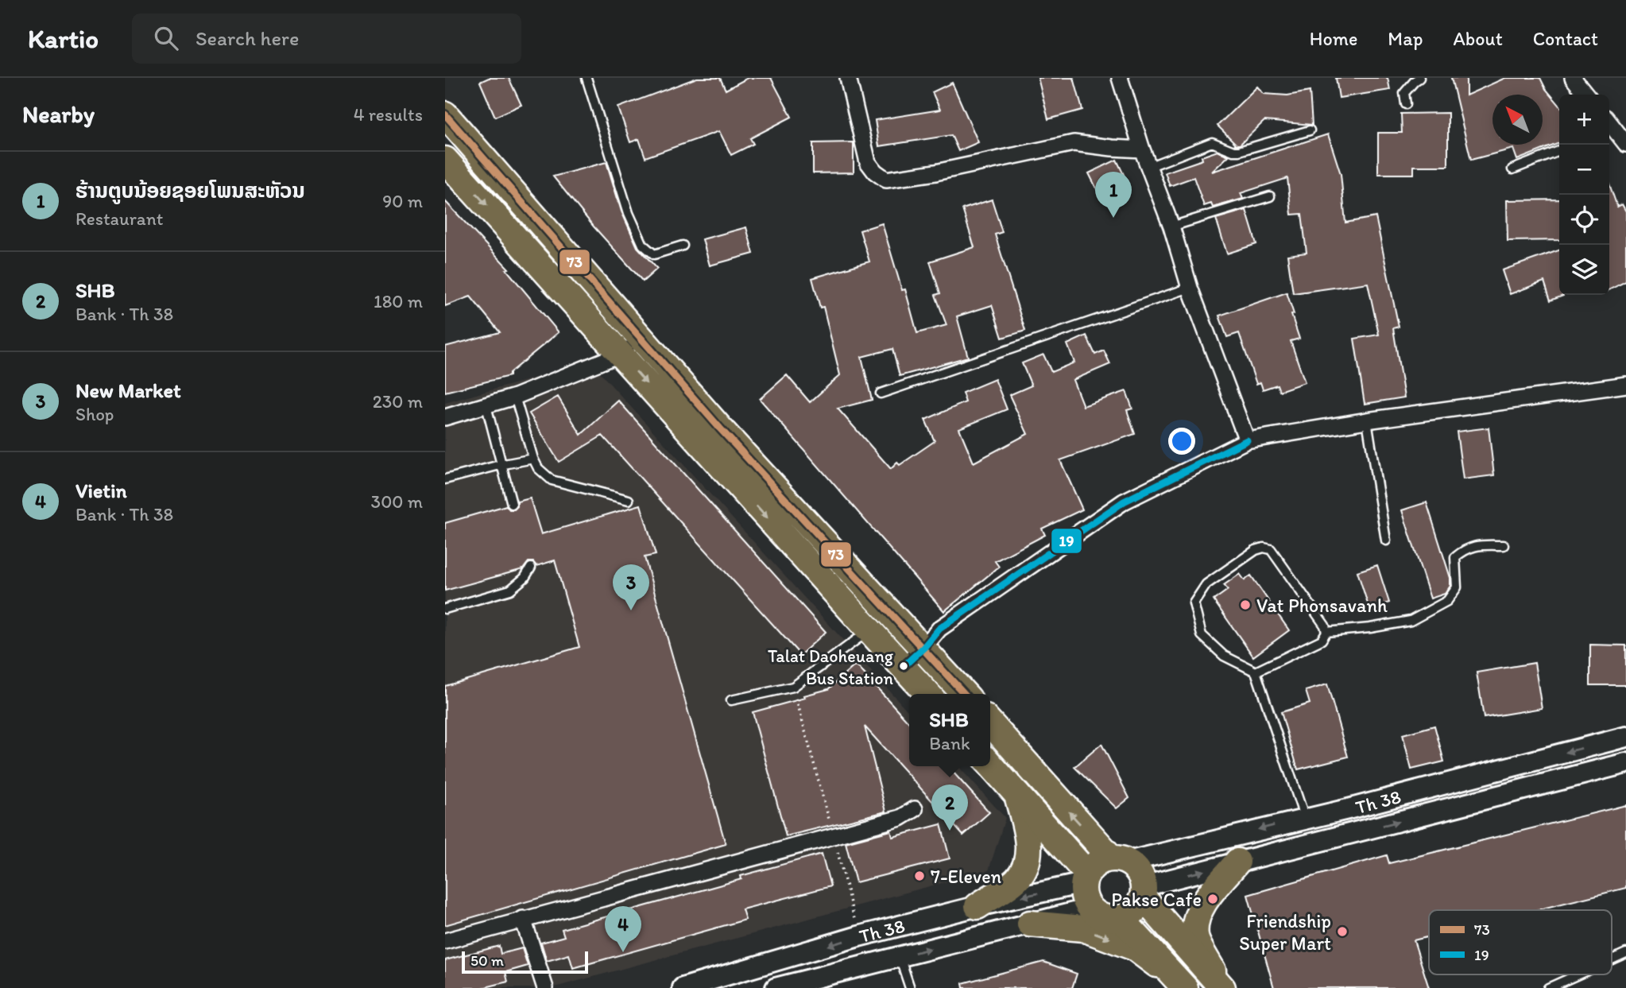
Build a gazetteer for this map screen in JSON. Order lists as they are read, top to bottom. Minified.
{"streets":{"street":["Th 38"]},"places":["Vat Phonsavanh","Talat Daoheuang Bus Station","7-Eleven","Pakse Cafe","Friendship Super Mart"],"lines":["transit line 73","transit line 19"],"legend":["73","19"],"scale_bar":"50 m","north":"top left","page":{"header":"Kartio","search":"Search here","nav":["Home","Map","About","Contact"],"heading":["Nearby","4 results"],"map_buttons":["+","−"],"list":[{"mark":"1","name":"ຮ້ານຕູບນ້ອຍຊອຍໂພນສະຫັວນ","note":"Restaurant","value":"90 m"},{"mark":"2","name":"SHB","note":"Bank · Th 38","value":"180 m"},{"mark":"3","name":"New Market","note":"Shop","value":"230 m"},{"mark":"4","name":"Vietin","note":"Bank · Th 38","value":"300 m"}],"pins":["1","3","2","4"],"popup":["SHB","Bank"],"scale":"50 m"}}
